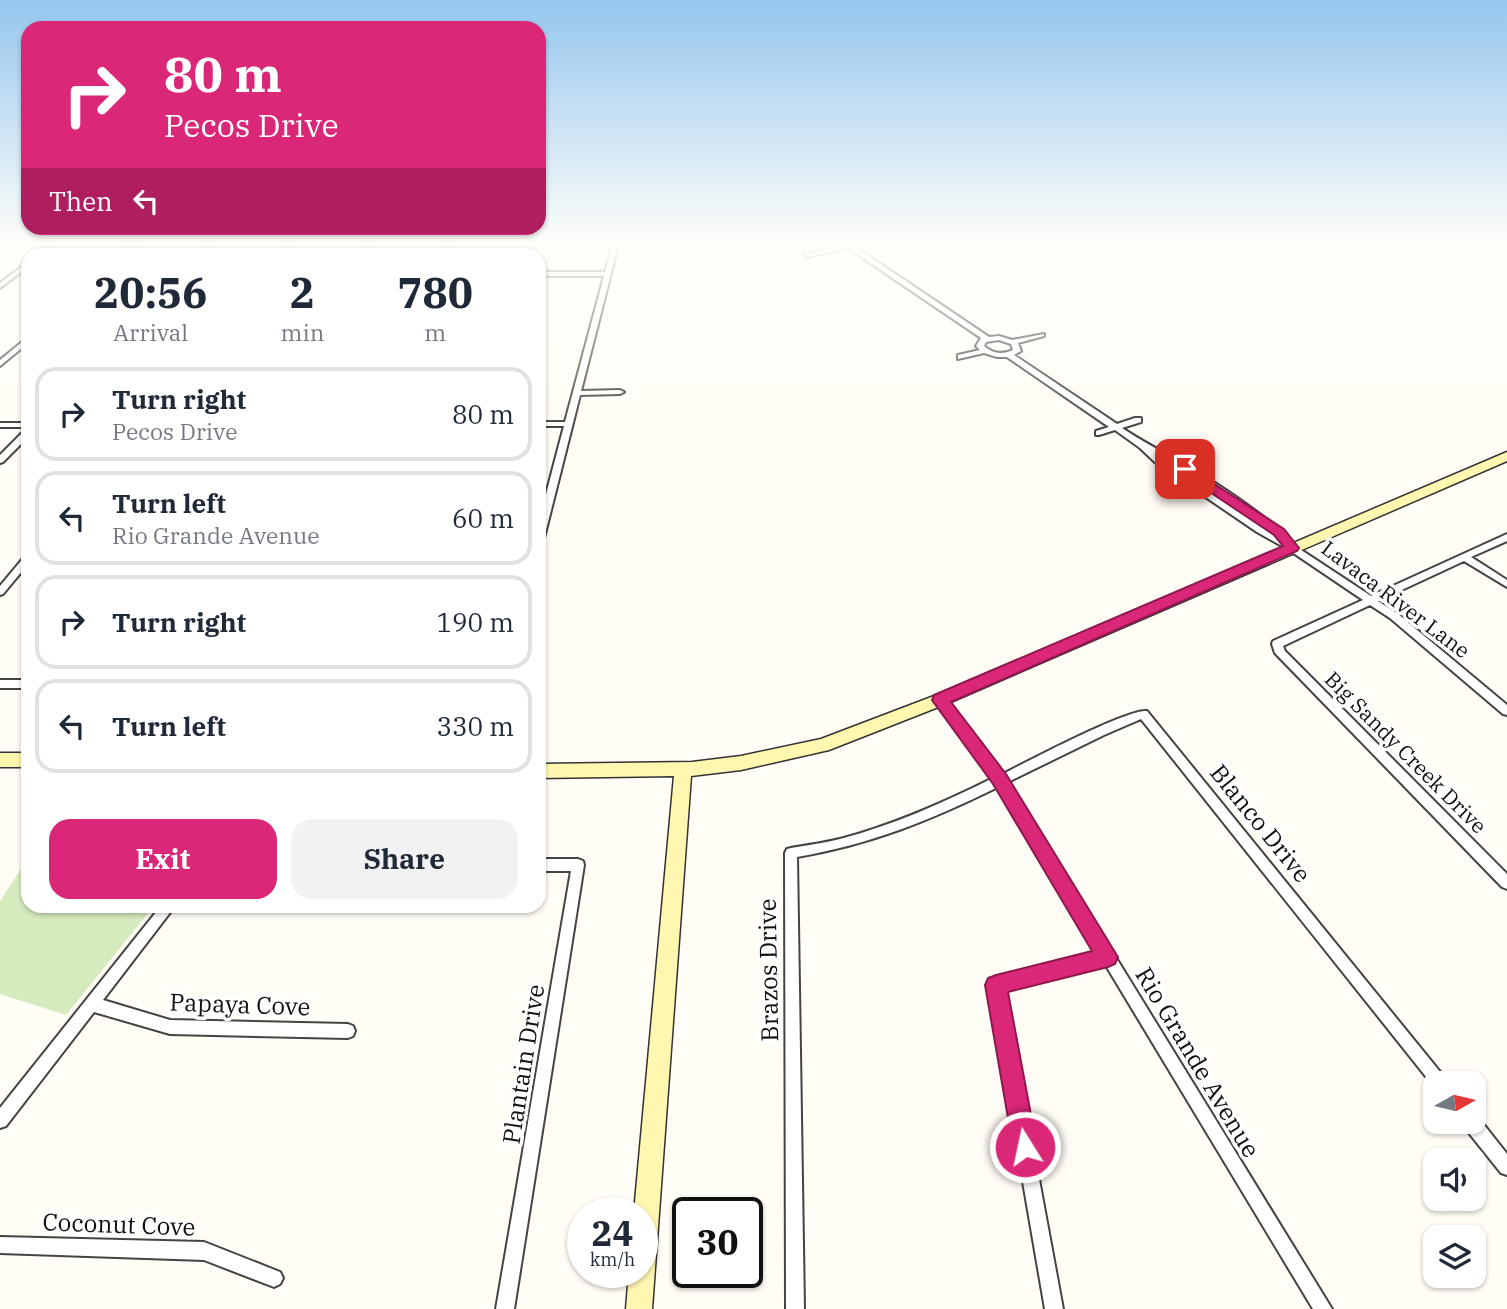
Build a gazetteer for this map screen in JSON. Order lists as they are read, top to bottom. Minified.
{"streets":{"street":["Lavaca River Lane","Big Sandy Creek Drive","Blanco Drive","Brazos Drive","Papaya Cove","Rio Grande Avenue","Plantain Drive","Coconut Cove"]},"crossings":[["Lavaca River Lane","Big Sandy Creek Drive"],["Blanco Drive","Brazos Drive"],["Blanco Drive","Rio Grande Avenue"],["Brazos Drive","Rio Grande Avenue"]],"north":"right","page":{"turn":["80 m","Pecos Drive"],"then":"Then","eta":["20:56","Arrival","2","min","780","m"],"list":[{"name":"Turn right","note":"Pecos Drive","value":"80 m"},{"name":"Turn left","note":"Rio Grande Avenue","value":"60 m"},{"name":"Turn right","value":"190 m"},{"name":"Turn left","value":"330 m"}],"buttons":["Exit","Share"],"speed":"24 km/h","limit":"30"}}
